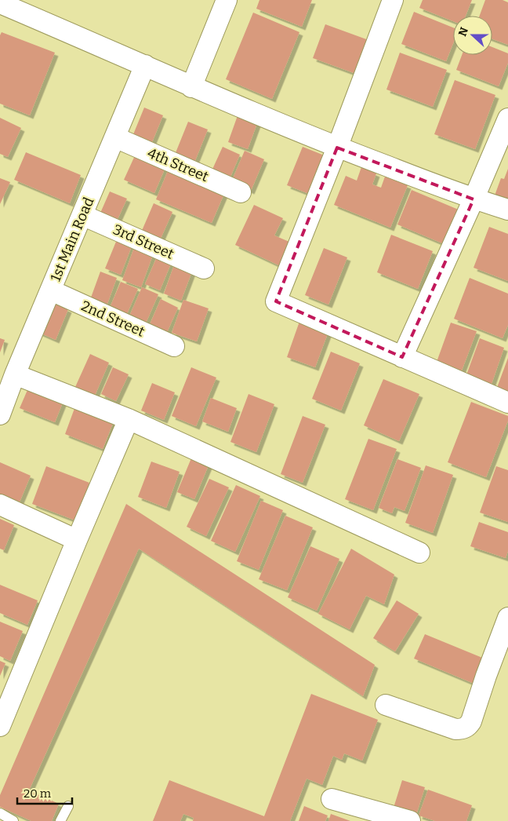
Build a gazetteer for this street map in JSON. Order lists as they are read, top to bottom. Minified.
{"streets":{"street":["4th Street","1st Main Road","3rd Street","2nd Street"]},"crossings":[["4th Street","1st Main Road"],["1st Main Road","3rd Street"],["1st Main Road","2nd Street"]],"scale_bar":"20 m","north":"left"}
